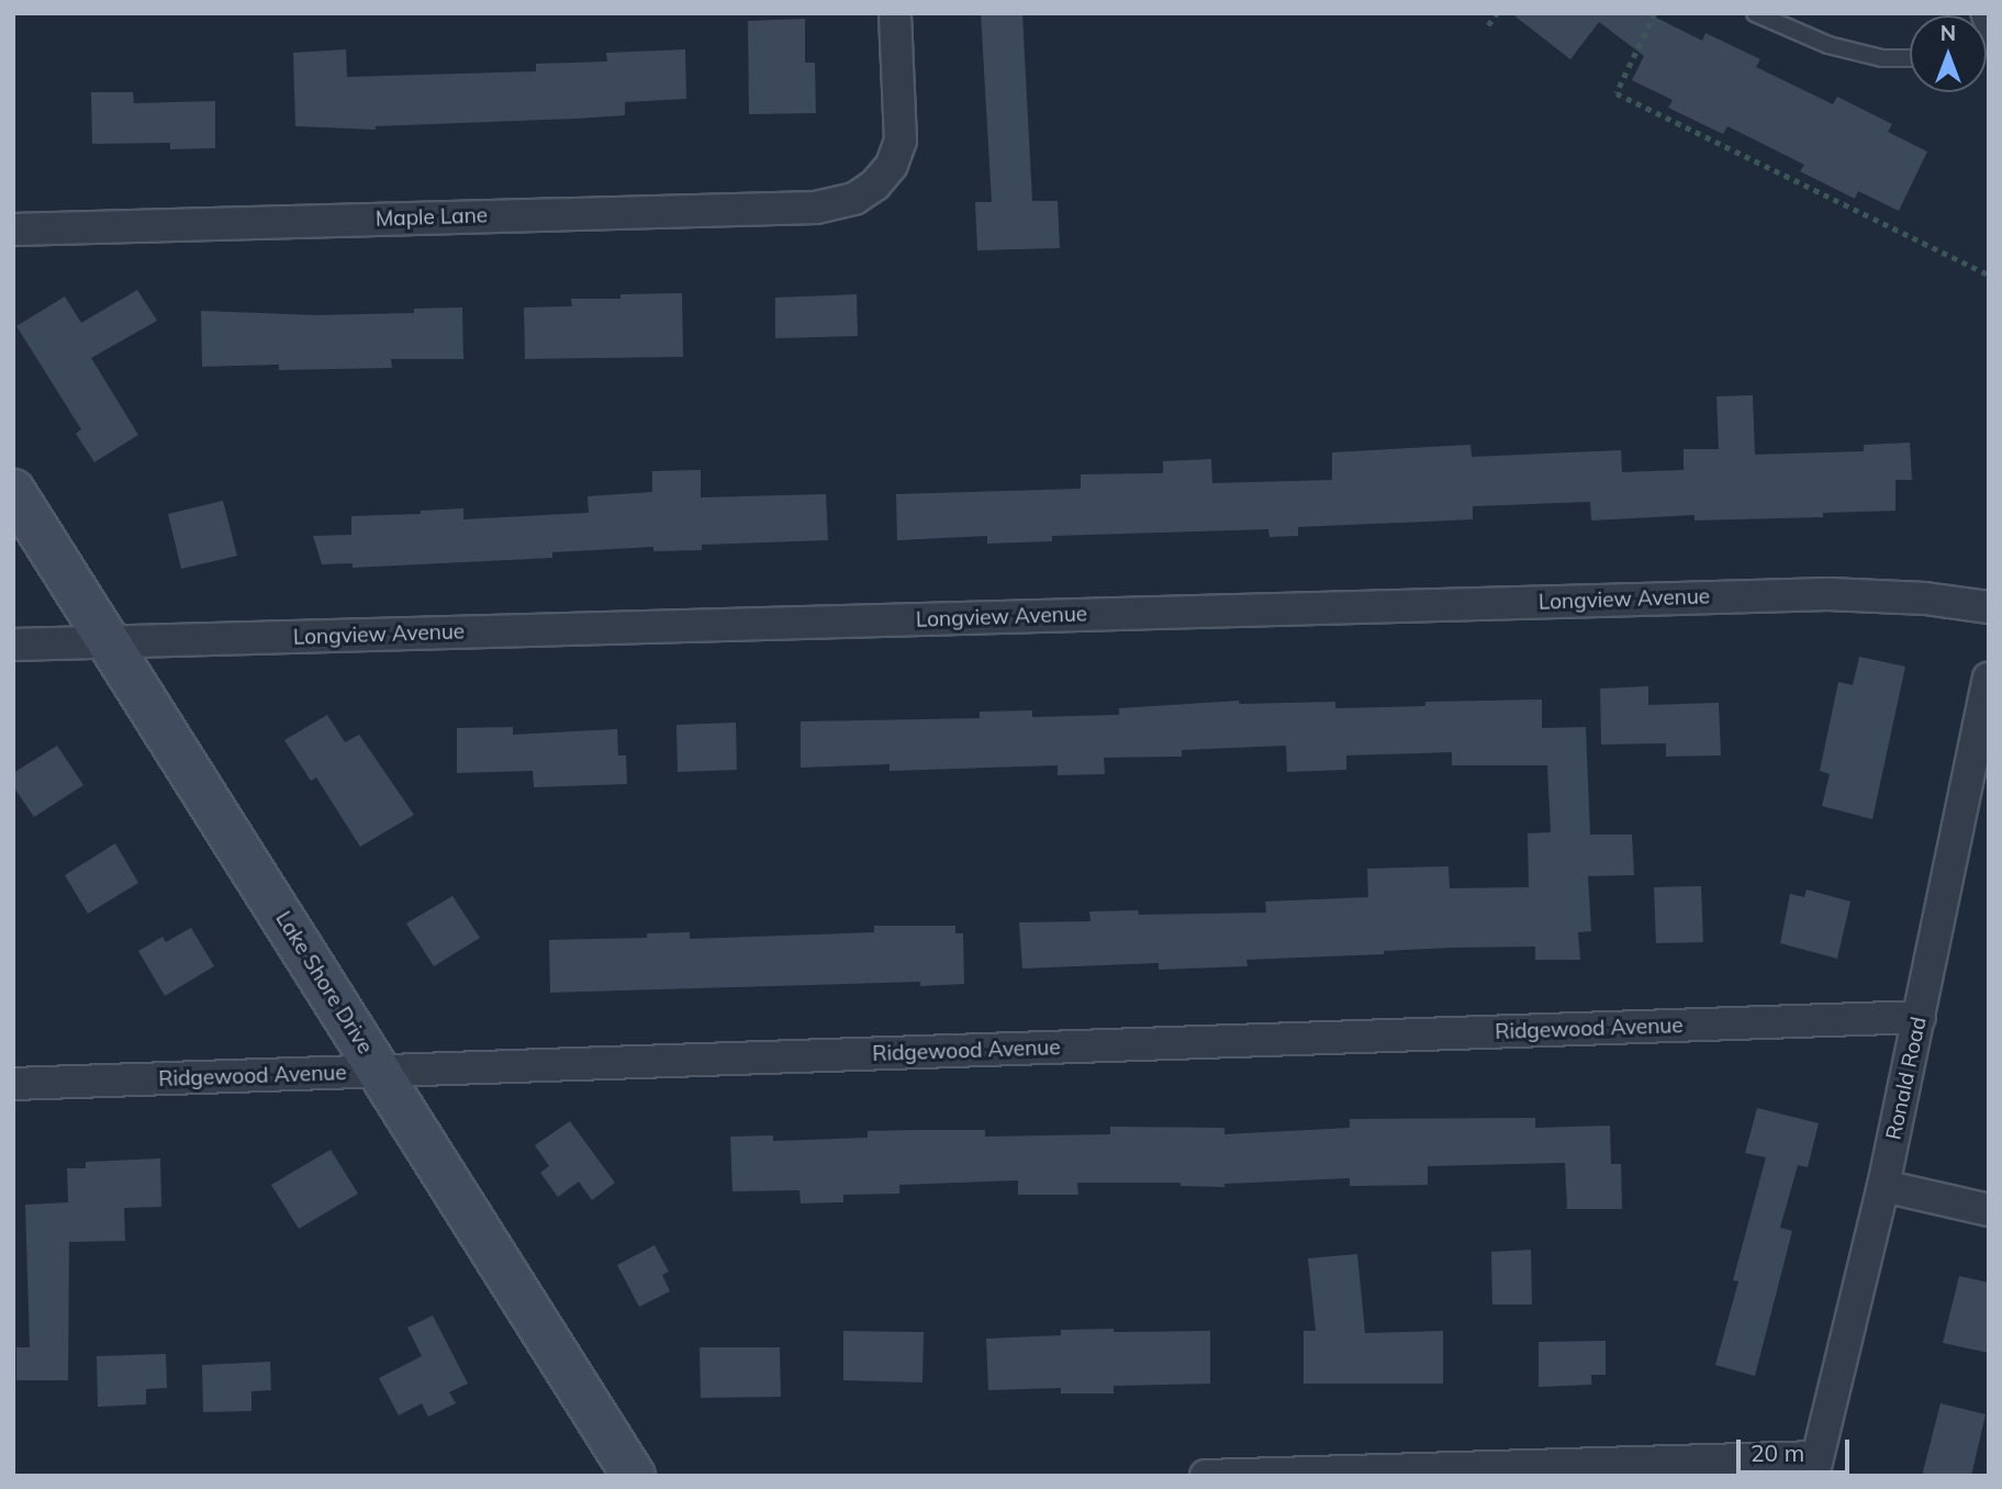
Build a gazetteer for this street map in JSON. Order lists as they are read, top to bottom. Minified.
{"streets":{"street":["Maple Lane","Longview Avenue","Lake Shore Drive","Ridgewood Avenue","Ronald Road"]},"crossings":[["Longview Avenue","Lake Shore Drive"],["Lake Shore Drive","Ridgewood Avenue"],["Ridgewood Avenue","Ronald Road"]],"scale_bar":"20 m","north":"top"}
